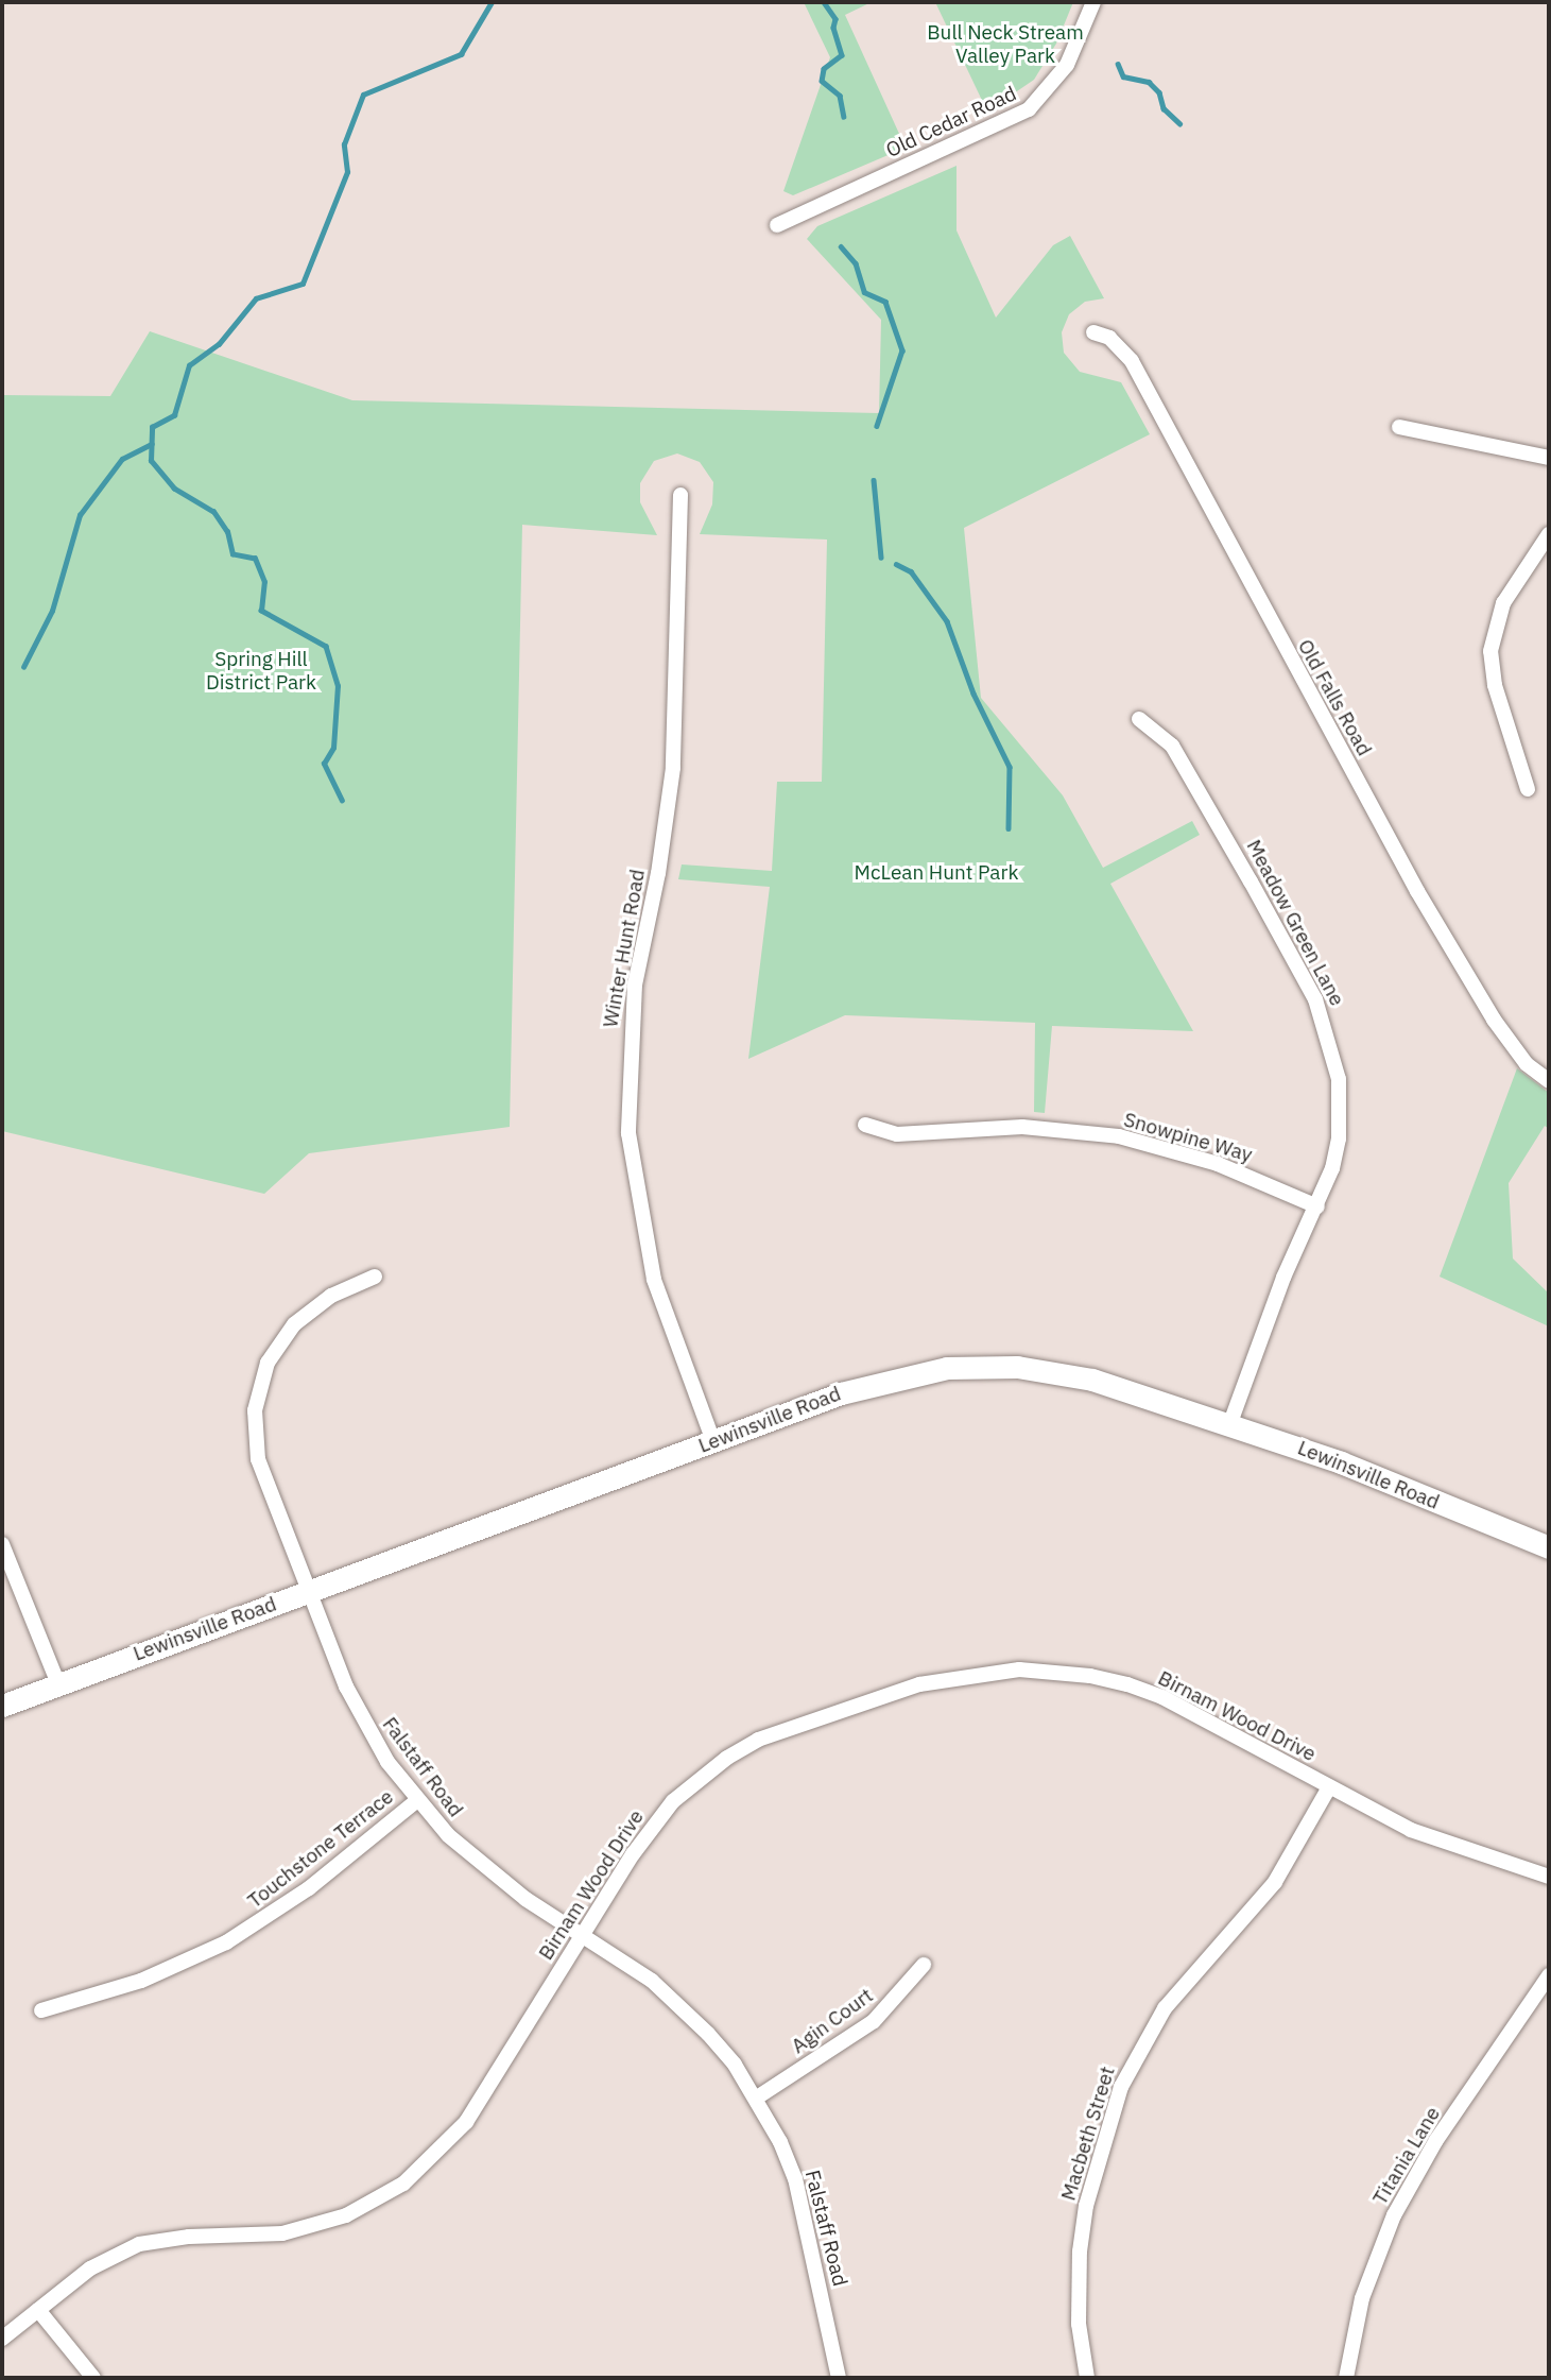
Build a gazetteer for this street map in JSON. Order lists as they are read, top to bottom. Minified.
{"streets":{"main road":["Lewinsville Road"],"street":["Old Cedar Road","Old Falls Road","Meadow Green Lane","Winter Hunt Road","Snowpine Way","Birnam Wood Drive","Falstaff Road","Touchstone Terrace","Agin Court","Macbeth Street","Titania Lane"]},"crossings":[["Meadow Green Lane","Snowpine Way"],["Meadow Green Lane","Lewinsville Road"],["Winter Hunt Road","Lewinsville Road"],["Lewinsville Road","Falstaff Road"],["Birnam Wood Drive","Falstaff Road"],["Birnam Wood Drive","Macbeth Street"],["Falstaff Road","Touchstone Terrace"],["Falstaff Road","Agin Court"]],"parks":["Bull Neck Stream Valley Park","Spring Hill District Park","McLean Hunt Park"]}
